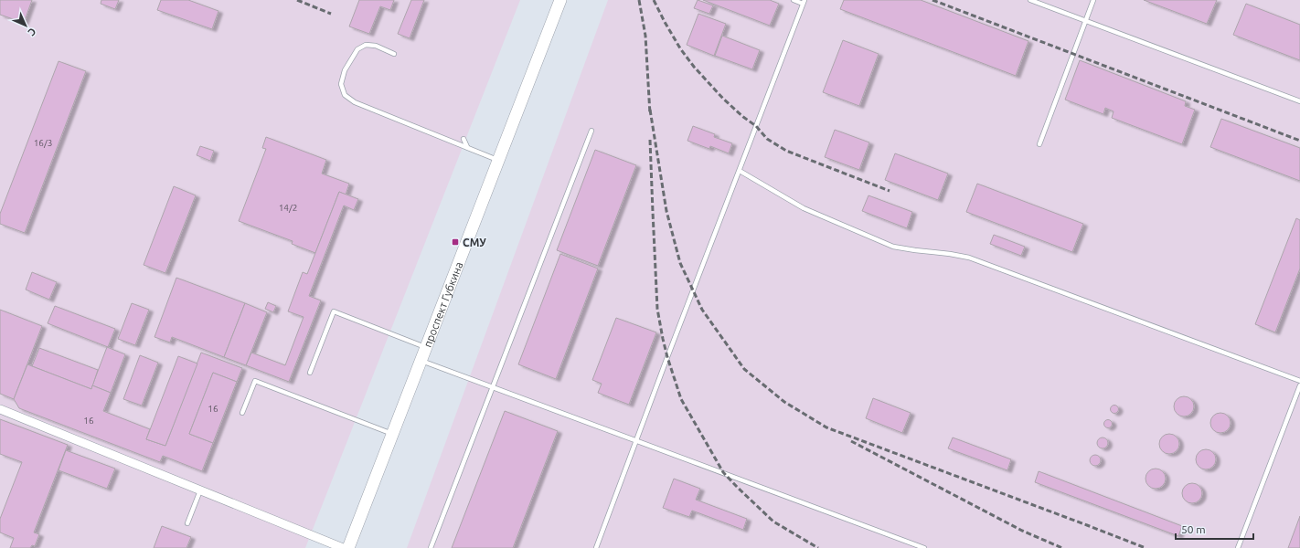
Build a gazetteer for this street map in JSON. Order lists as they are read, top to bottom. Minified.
{"streets":{"main road":["проспект Губкина"]},"places":{"transit":["СМУ"]},"house_numbers":["16/3","14/2","16","16"],"scale_bar":"50 m","north":"bottom right"}
